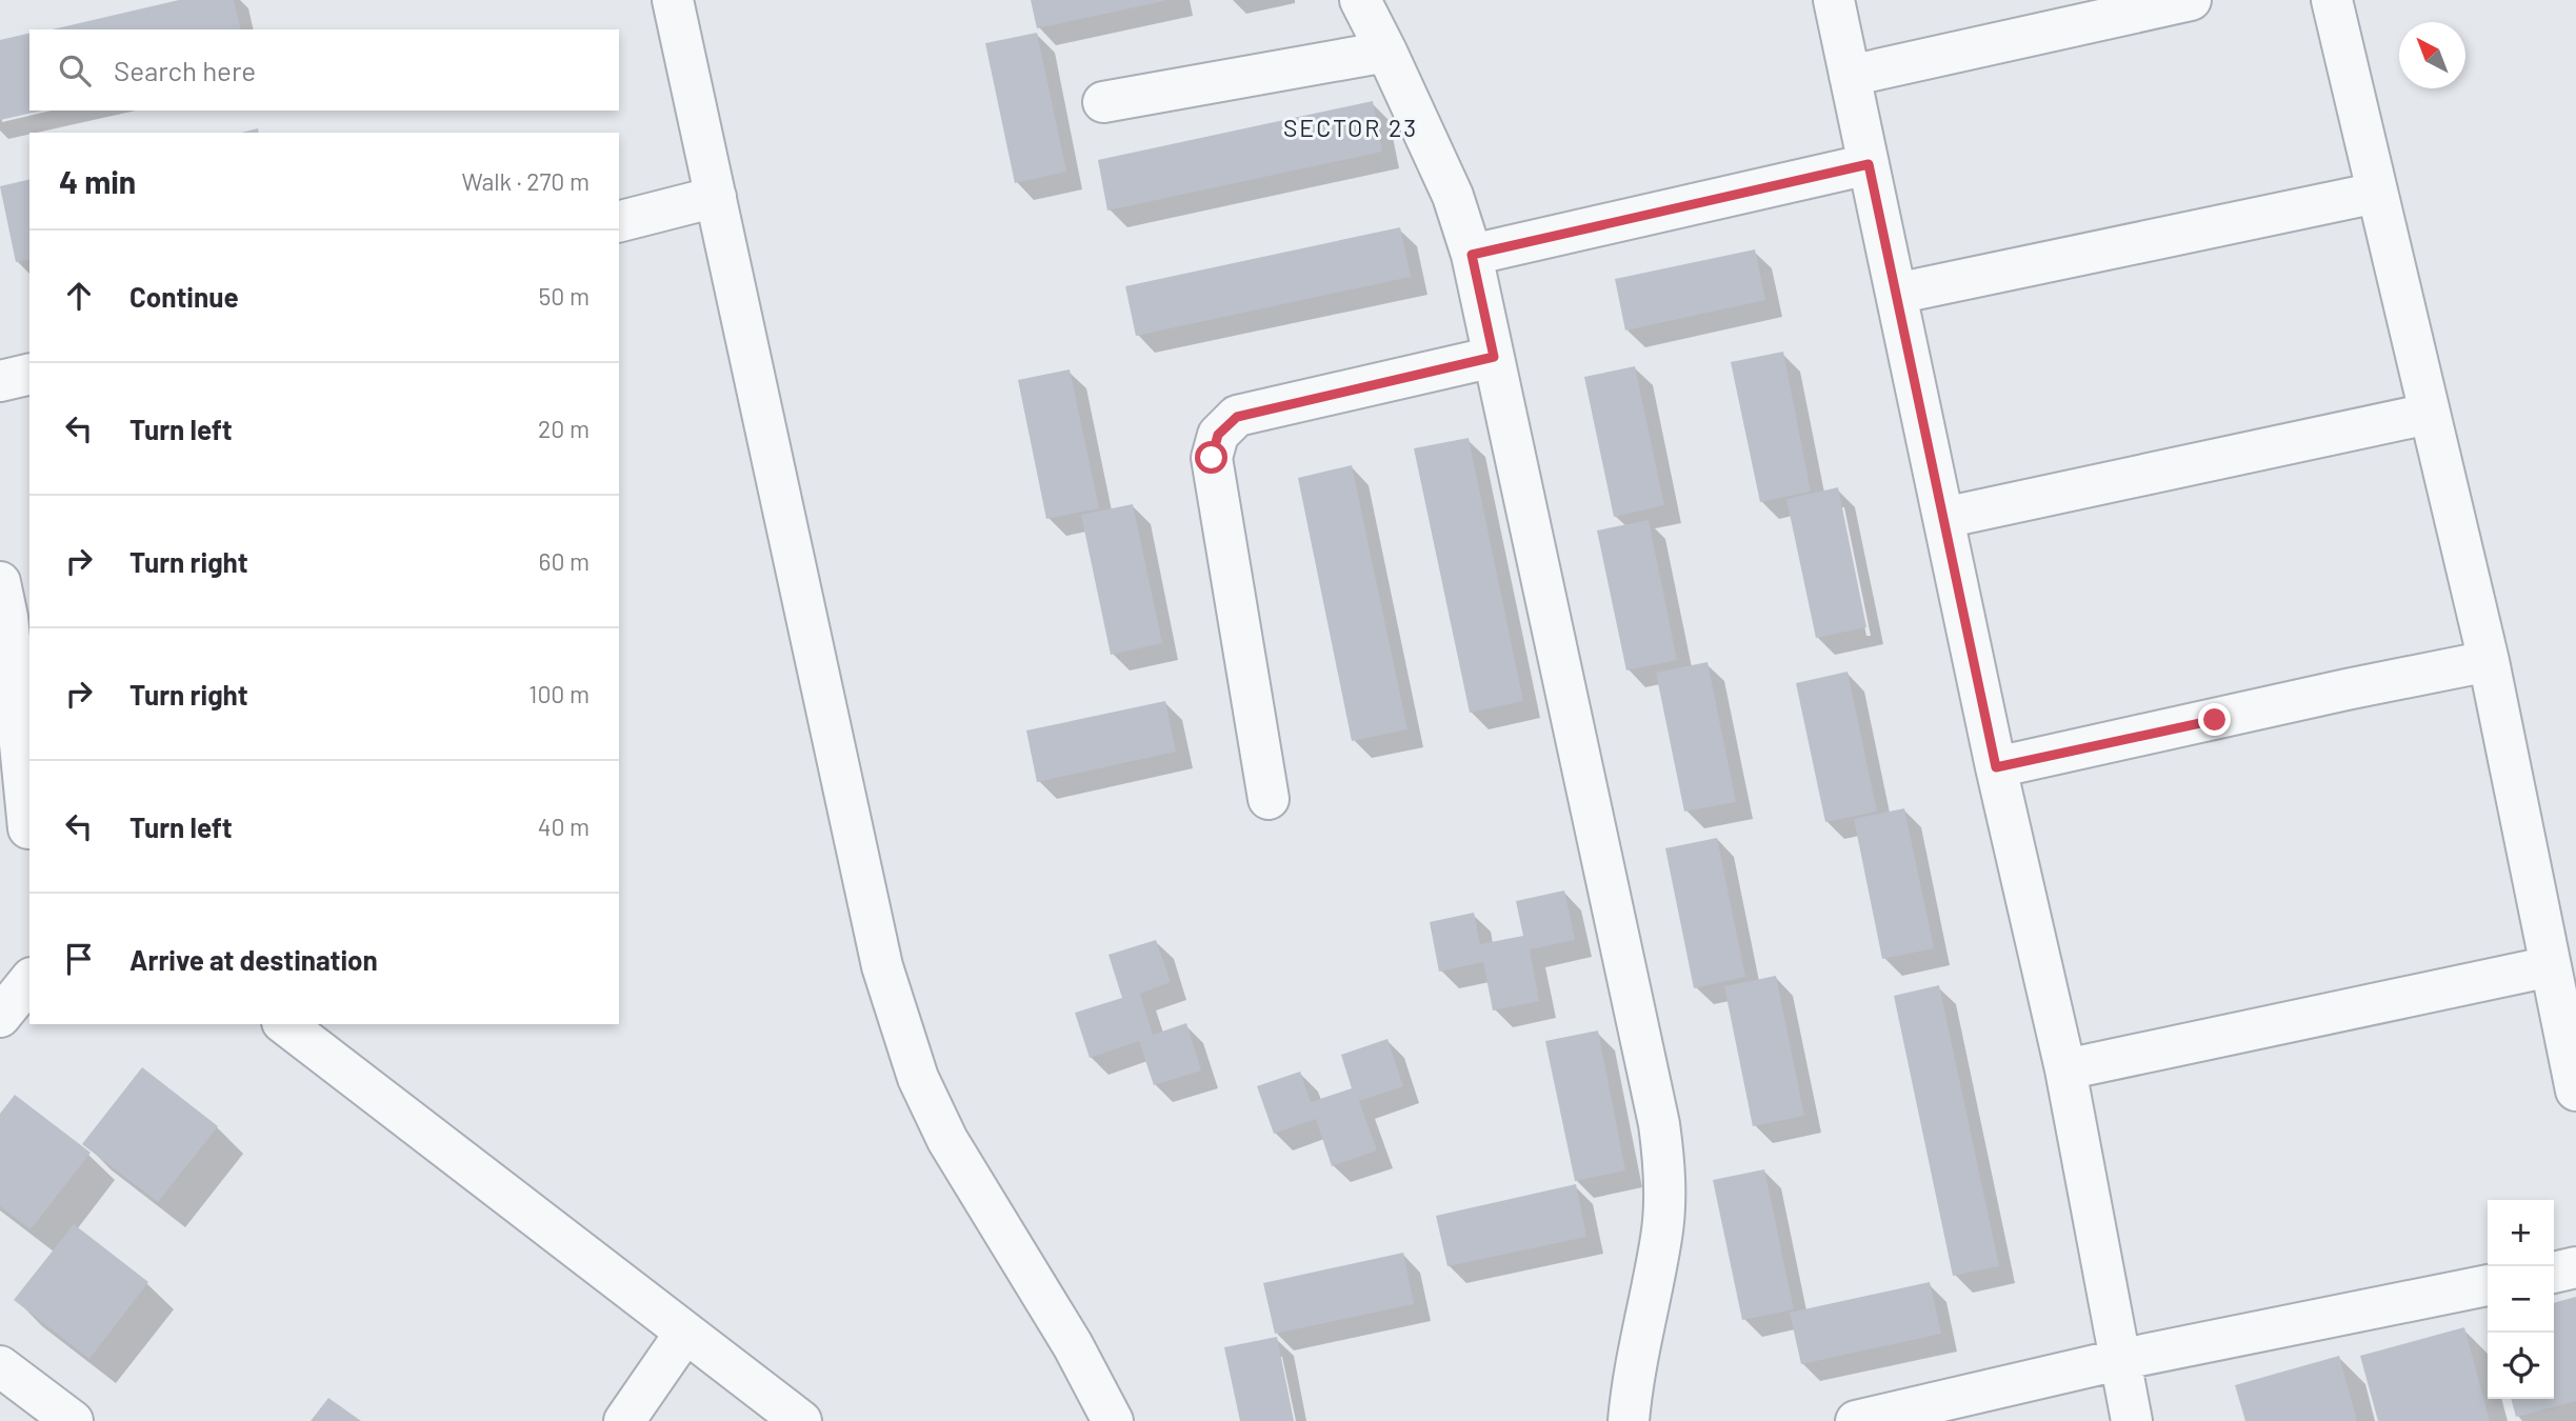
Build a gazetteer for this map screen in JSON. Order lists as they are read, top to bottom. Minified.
{"districts":["SECTOR 23"],"north":"top left","page":{"search":"Search here","heading":["4 min","Walk · 270 m"],"list":[["Continue","50 m"],["Turn left","20 m"],["Turn right","60 m"],["Turn right","100 m"],["Turn left","40 m"],"Arrive at destination"],"map_buttons":["+","−"]}}
